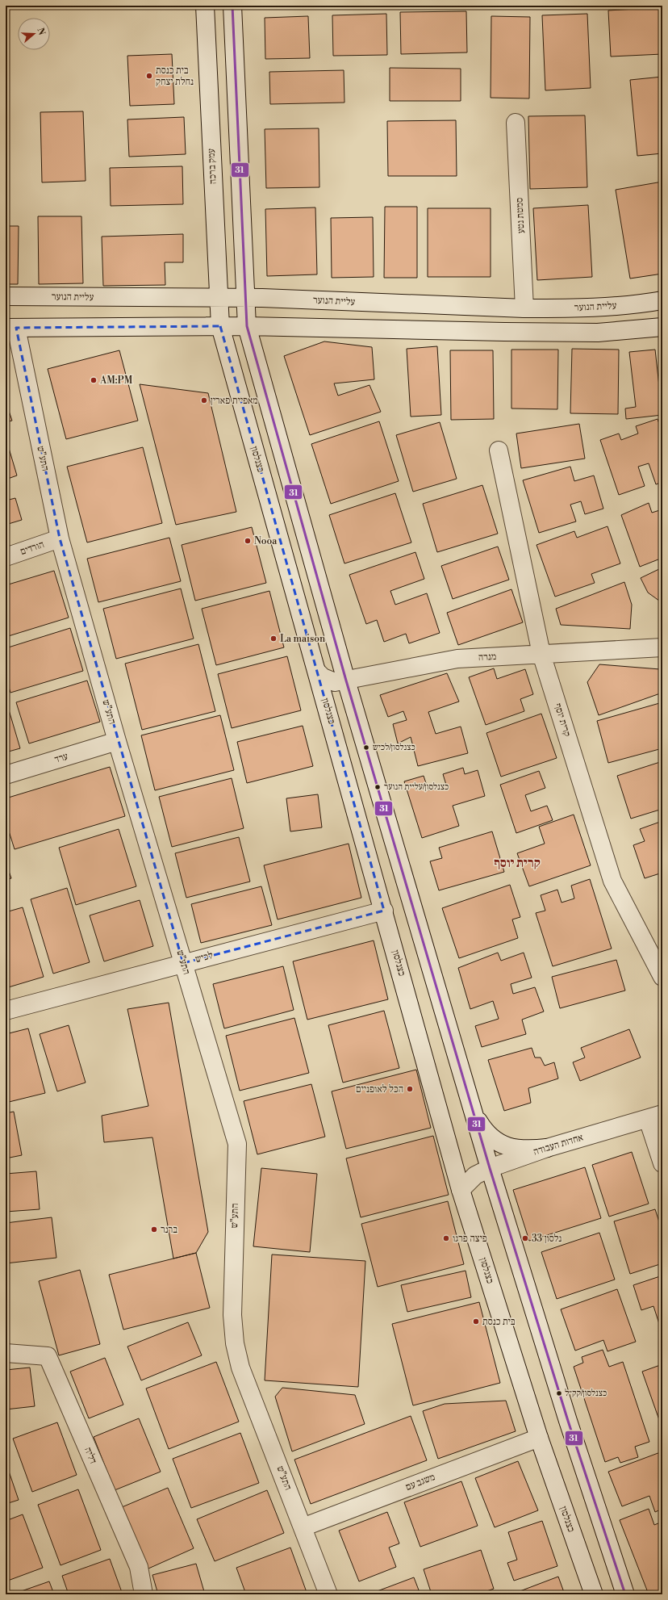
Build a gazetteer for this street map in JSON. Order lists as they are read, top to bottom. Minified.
{"streets":{"street":["עמק ברכה","סמטת נטע","עליית הנוער","התע\"ש","כצנלסון","הורדים","מנרה","קרית יוסף","ערד","לכיש","אחדות העבודה","דליה","משגב עם"]},"crossings":[["עמק ברכה","עליית הנוער"],["עמק ברכה","כצנלסון"],["סמטת נטע","עליית הנוער"],["התע\"ש","הורדים"],["התע\"ש","ערד"],["התע\"ש","לכיש"],["התע\"ש","משגב עם"],["כצנלסון","מנרה"],["כצנלסון","לכיש"],["כצנלסון","אחדות העבודה"],["כצנלסון","משגב עם"],["מנרה","קרית יוסף"]],"districts":["קרית יוסף"],"places":["בית כנסת נחלת יצחק","AM:PM","מאפיית פארין","Nooa","La maison","כצנלסון/לכיש","כצנלסון/עליית הנוער","הכל לאופניים","ברנר","פיצה פרגו","נלסון 33","בית כנסת","כצנלסון/קק״ל"],"lines":["transit line 31"],"north":"right"}
